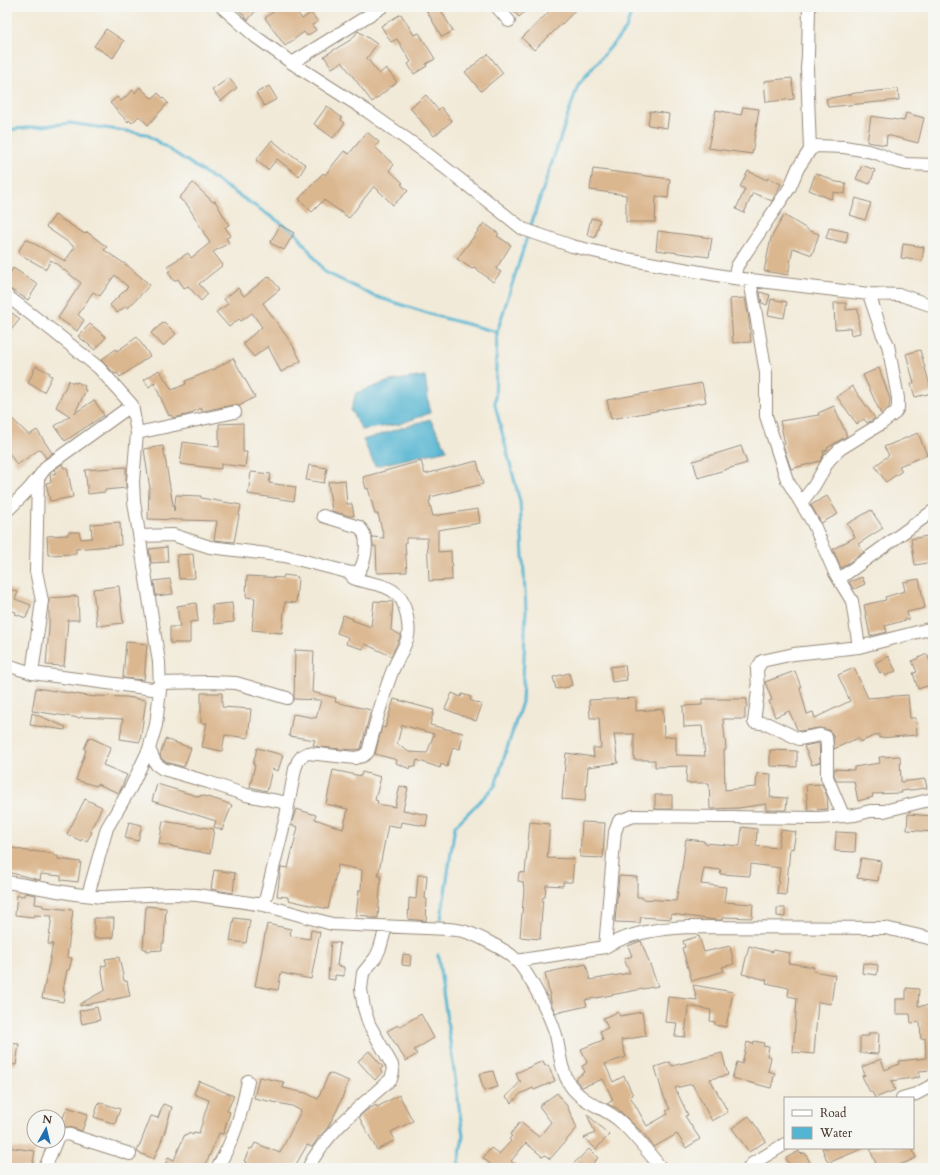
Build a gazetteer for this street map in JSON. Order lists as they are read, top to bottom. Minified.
{"legend":["Road","Water"],"north":"top"}
